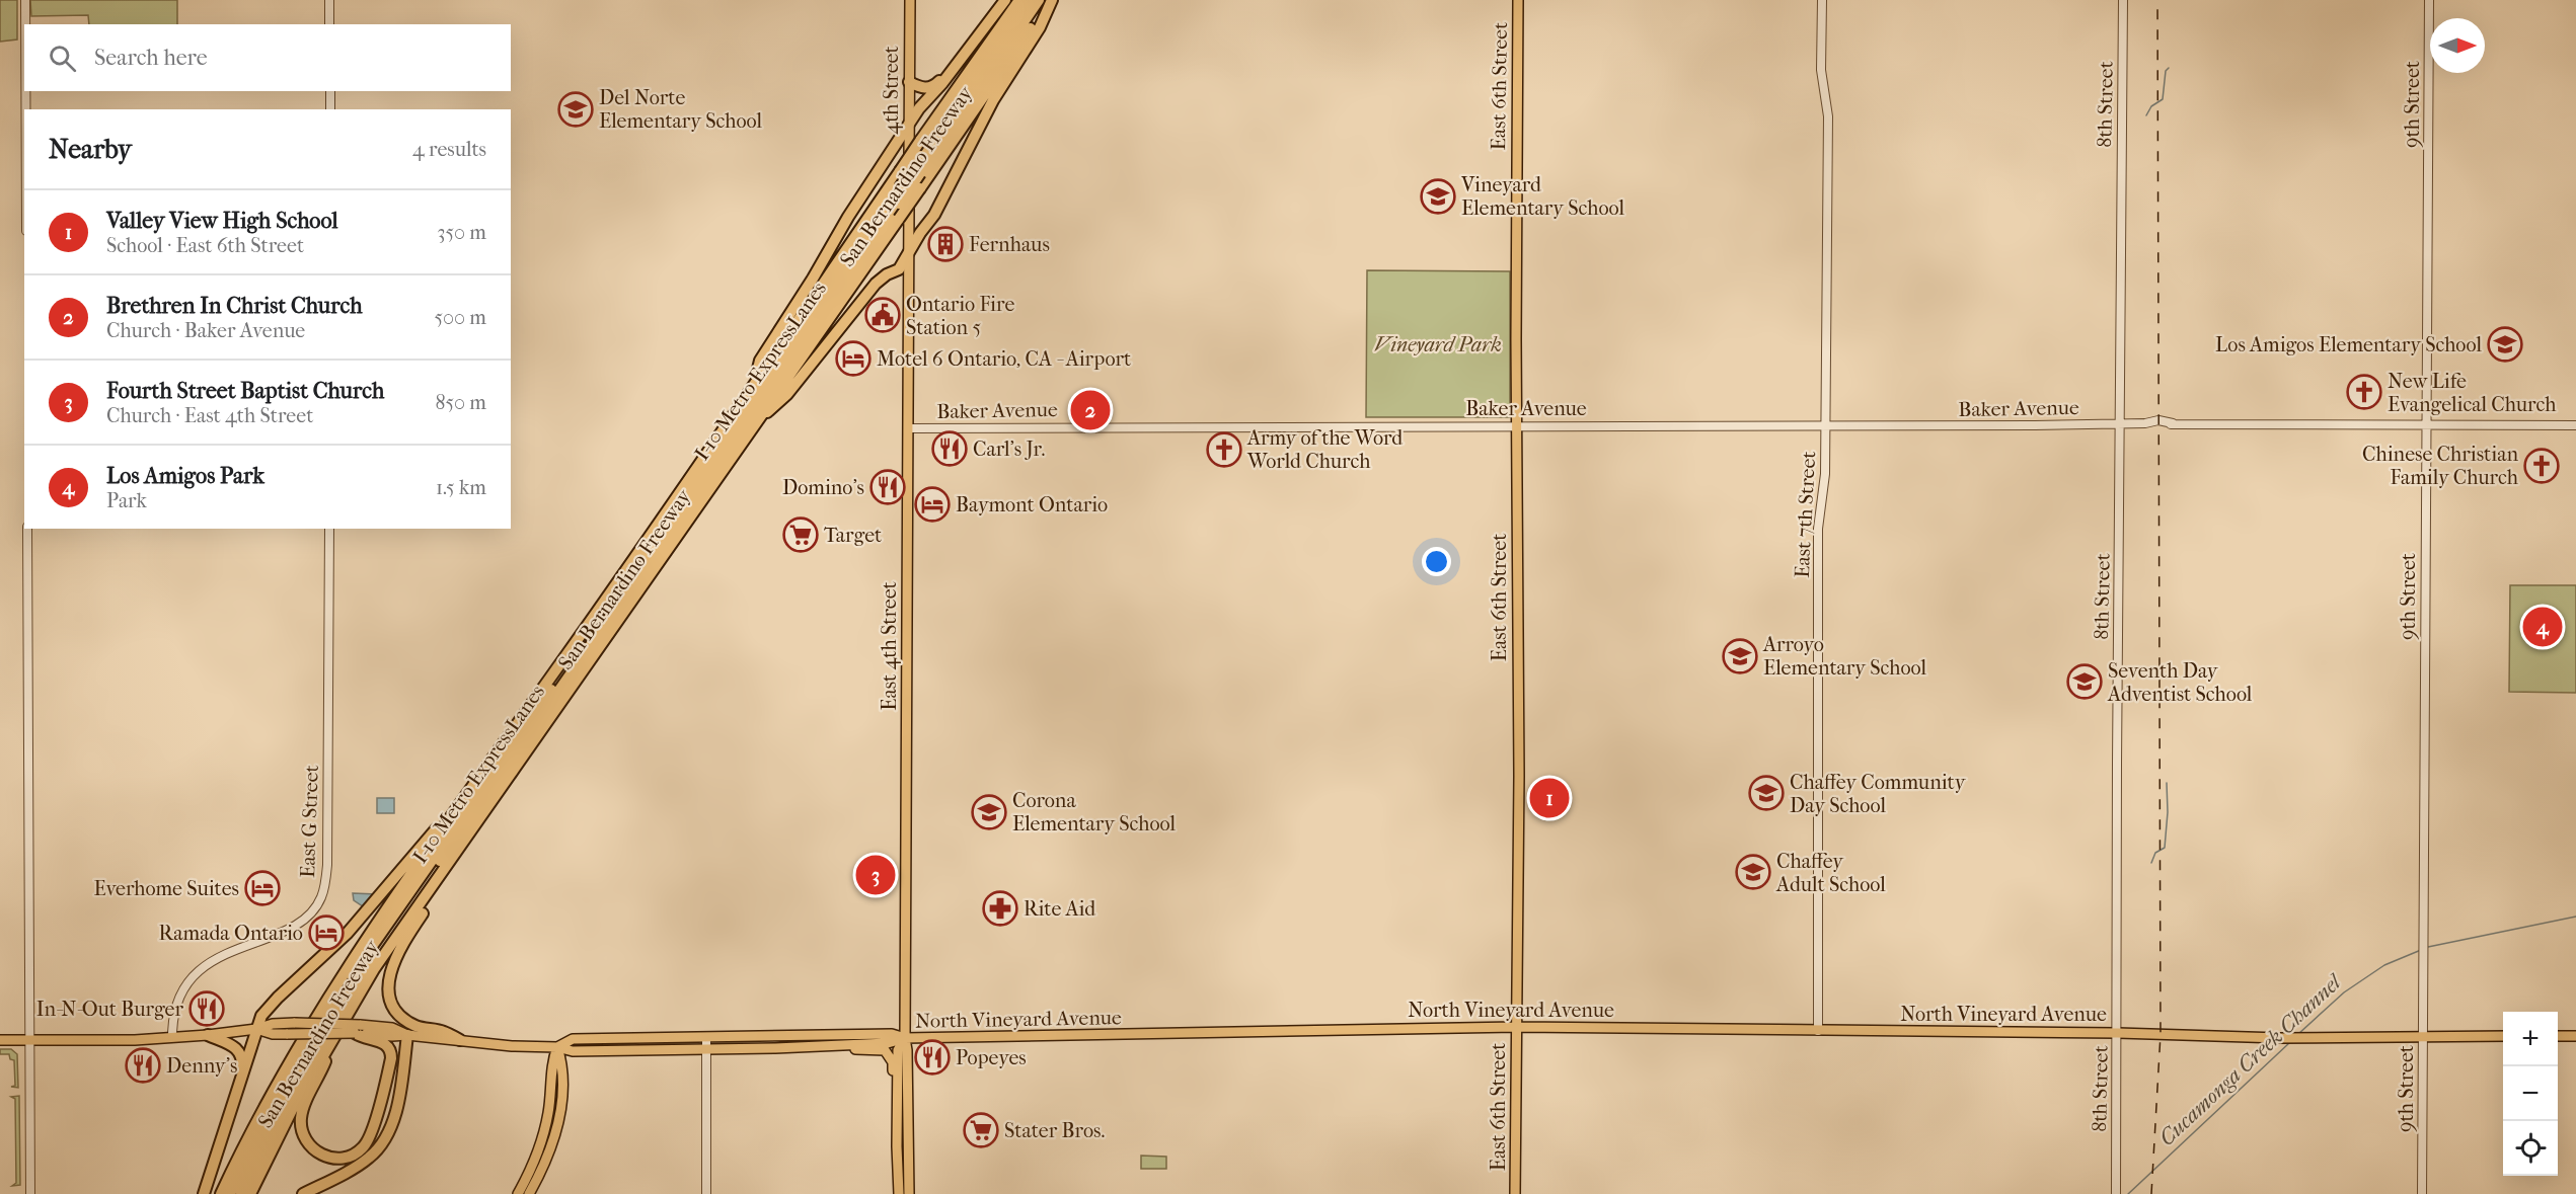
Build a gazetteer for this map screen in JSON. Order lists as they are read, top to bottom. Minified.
{"streets":{"highway":["San Bernardino Freeway","I-10 Metro ExpressLanes"],"main road":["East 6th Street","4th Street","East 4th Street","North Vineyard Avenue"],"street":["8th Street","9th Street","Baker Avenue","East 7th Street","East G Street"]},"crossings":[["East 6th Street","Baker Avenue"],["East 6th Street","North Vineyard Avenue"],["4th Street","East 4th Street"],["8th Street","Baker Avenue"],["8th Street","North Vineyard Avenue"],["9th Street","Baker Avenue"],["9th Street","North Vineyard Avenue"],["Baker Avenue","East 7th Street"],["Baker Avenue","East 4th Street"],["East 7th Street","North Vineyard Avenue"],["East 4th Street","North Vineyard Avenue"],["East G Street","North Vineyard Avenue"]],"water":["Cucamonga Creek Channel"],"parks":["Vineyard Park"],"places":{"school or university":["Del Norte Elementary School","Vineyard Elementary School","Los Amigos Elementary School","Arroyo Elementary School","Seventh Day Adventist School","Chaffey Community Day School","Corona Elementary School","Chaffey Adult School"],"building":["Fernhaus"],"public building":["Ontario Fire Station 5"],"hotel":["Motel 6 Ontario, CA - Airport","Baymont Ontario","Everhome Suites","Ramada Ontario"],"church":["New Life Evangelical Church","Army of the Word World Church","Chinese Christian Family Church"],"restaurant":["Carl's Jr.","Domino's","In-N-Out Burger","Popeyes","Denny's"],"supermarket":["Target","Stater Bros."],"pharmacy":["Rite Aid"]},"north":"right","page":{"search":"Search here","heading":["Nearby","4 results"],"list":[{"mark":"1","name":"Valley View High School","note":"School · East 6th Street","value":"350 m"},{"mark":"2","name":"Brethren In Christ Church","note":"Church · Baker Avenue","value":"500 m"},{"mark":"3","name":"Fourth Street Baptist Church","note":"Church · East 4th Street","value":"850 m"},{"mark":"4","name":"Los Amigos Park","note":"Park","value":"1.5 km"}],"pins":["2","4","1","3"],"map_buttons":["+","−"]}}
